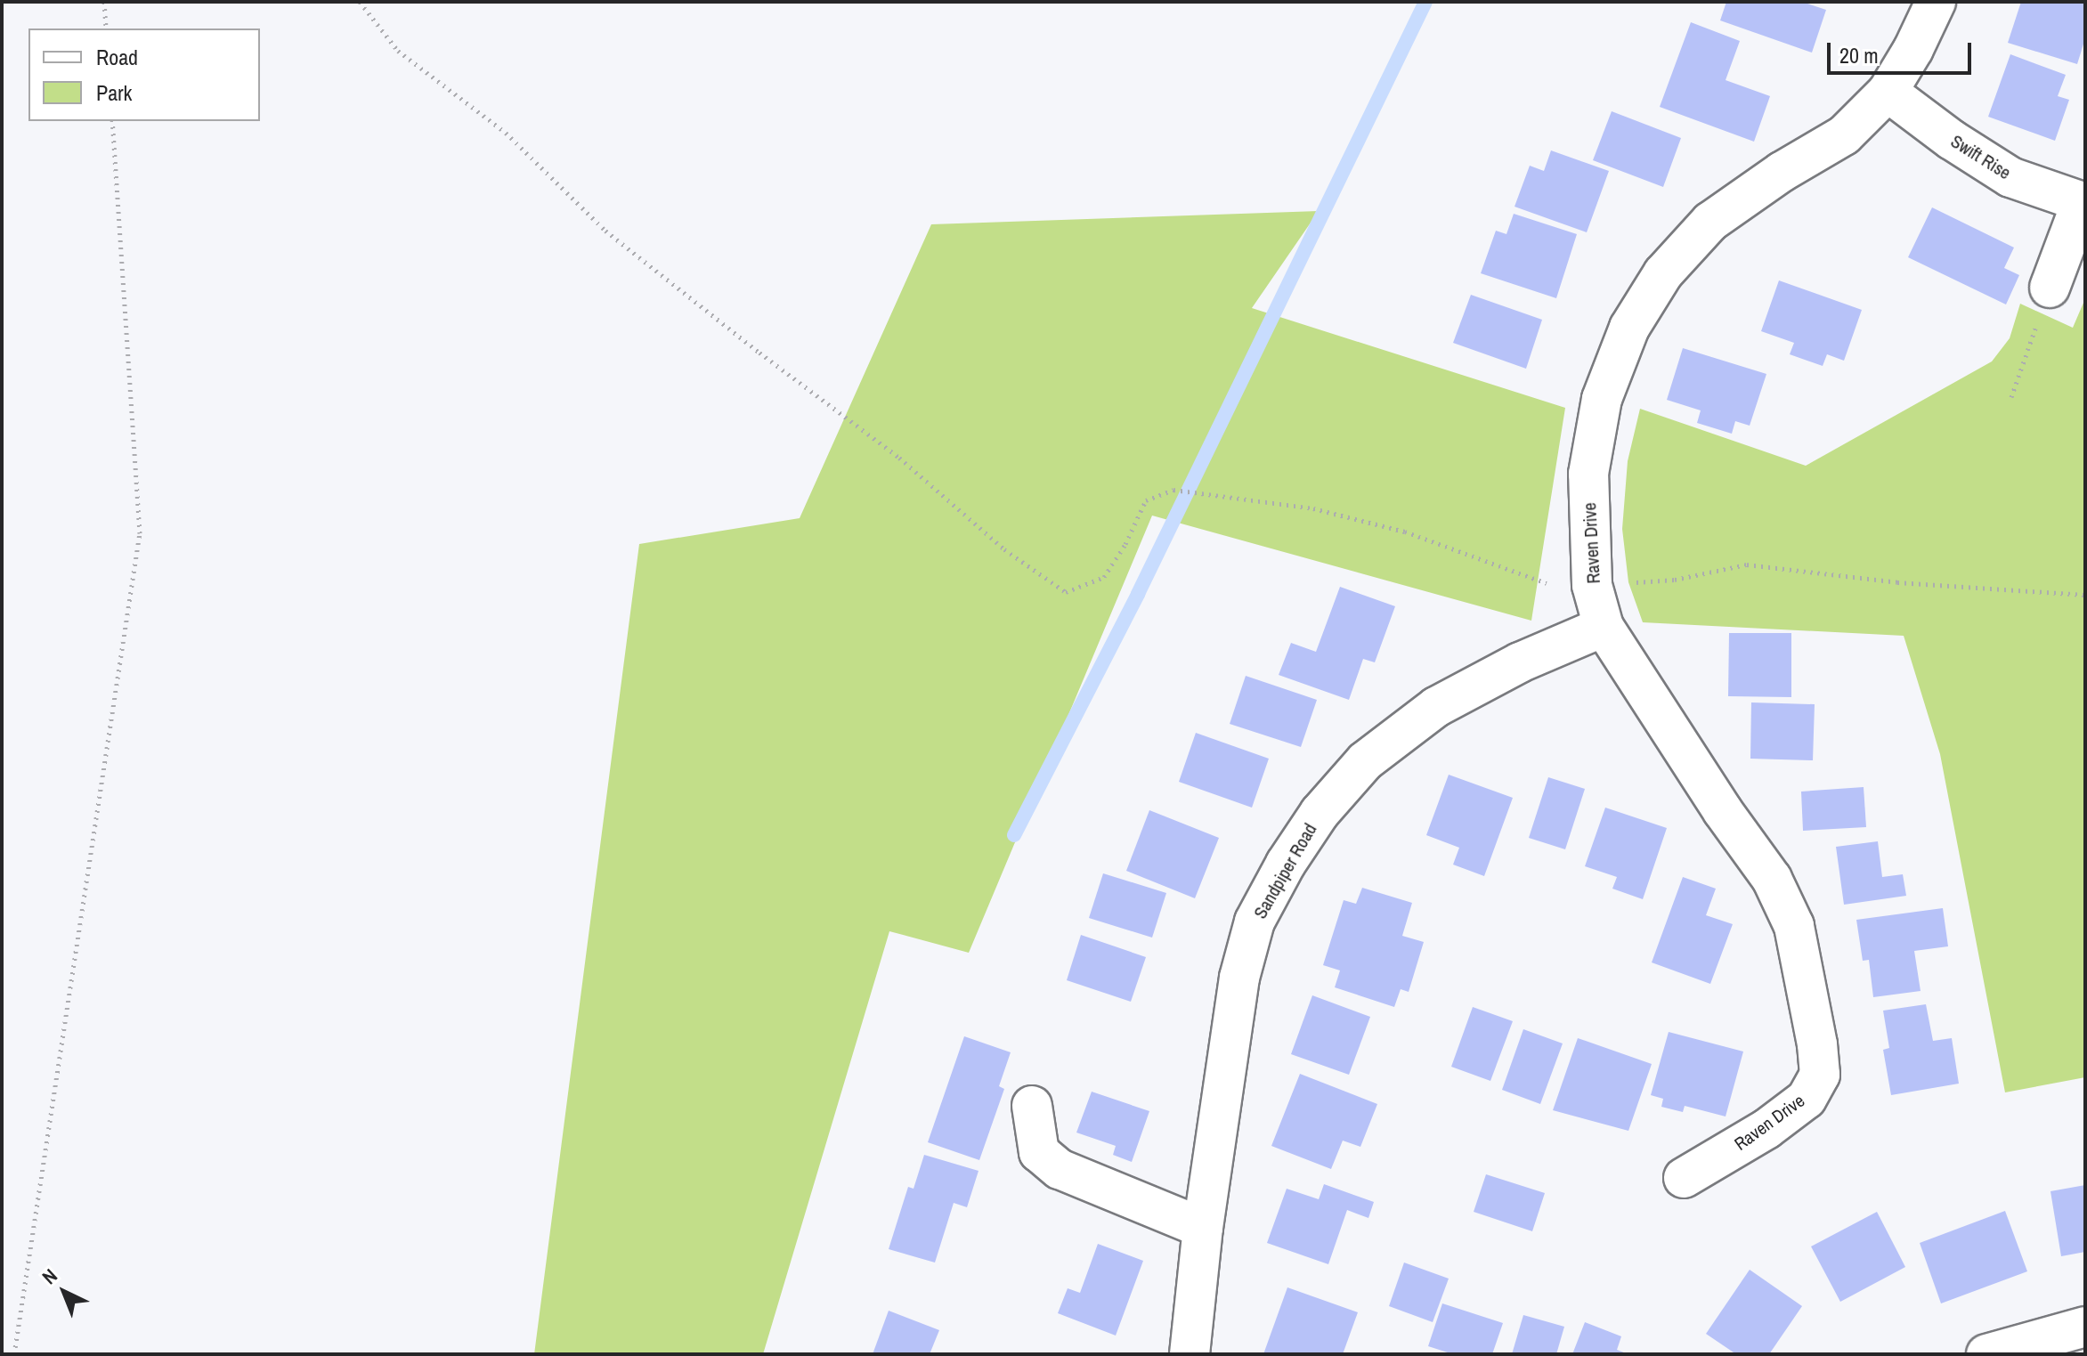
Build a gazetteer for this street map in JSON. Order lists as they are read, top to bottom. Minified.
{"streets":{"street":["Swift Rise","Raven Drive","Sandpiper Road"]},"crossings":[["Swift Rise","Raven Drive"],["Raven Drive","Sandpiper Road"]],"legend":["Road","Park"],"scale_bar":"20 m","north":"top left"}
